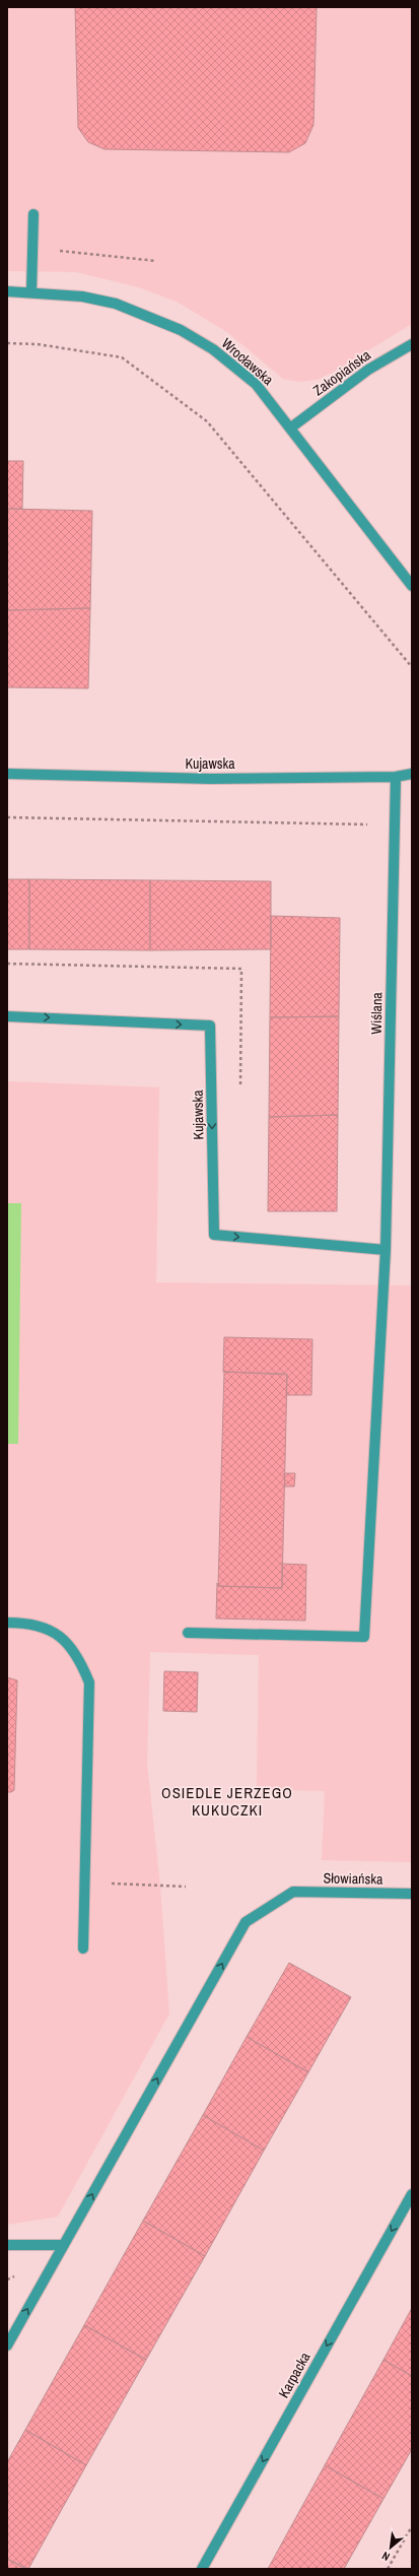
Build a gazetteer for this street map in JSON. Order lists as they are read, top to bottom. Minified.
{"streets":{"street":["Wrocławska","Zakopiańska","Kujawska","Wiślana","Słowiańska","Karpacka"]},"crossings":[["Wrocławska","Zakopiańska"],["Kujawska","Wiślana"]],"one_way":["Słowiańska","Karpacka"],"districts":["OSIEDLE JERZEGO KUKUCZKI"],"north":"bottom left"}
